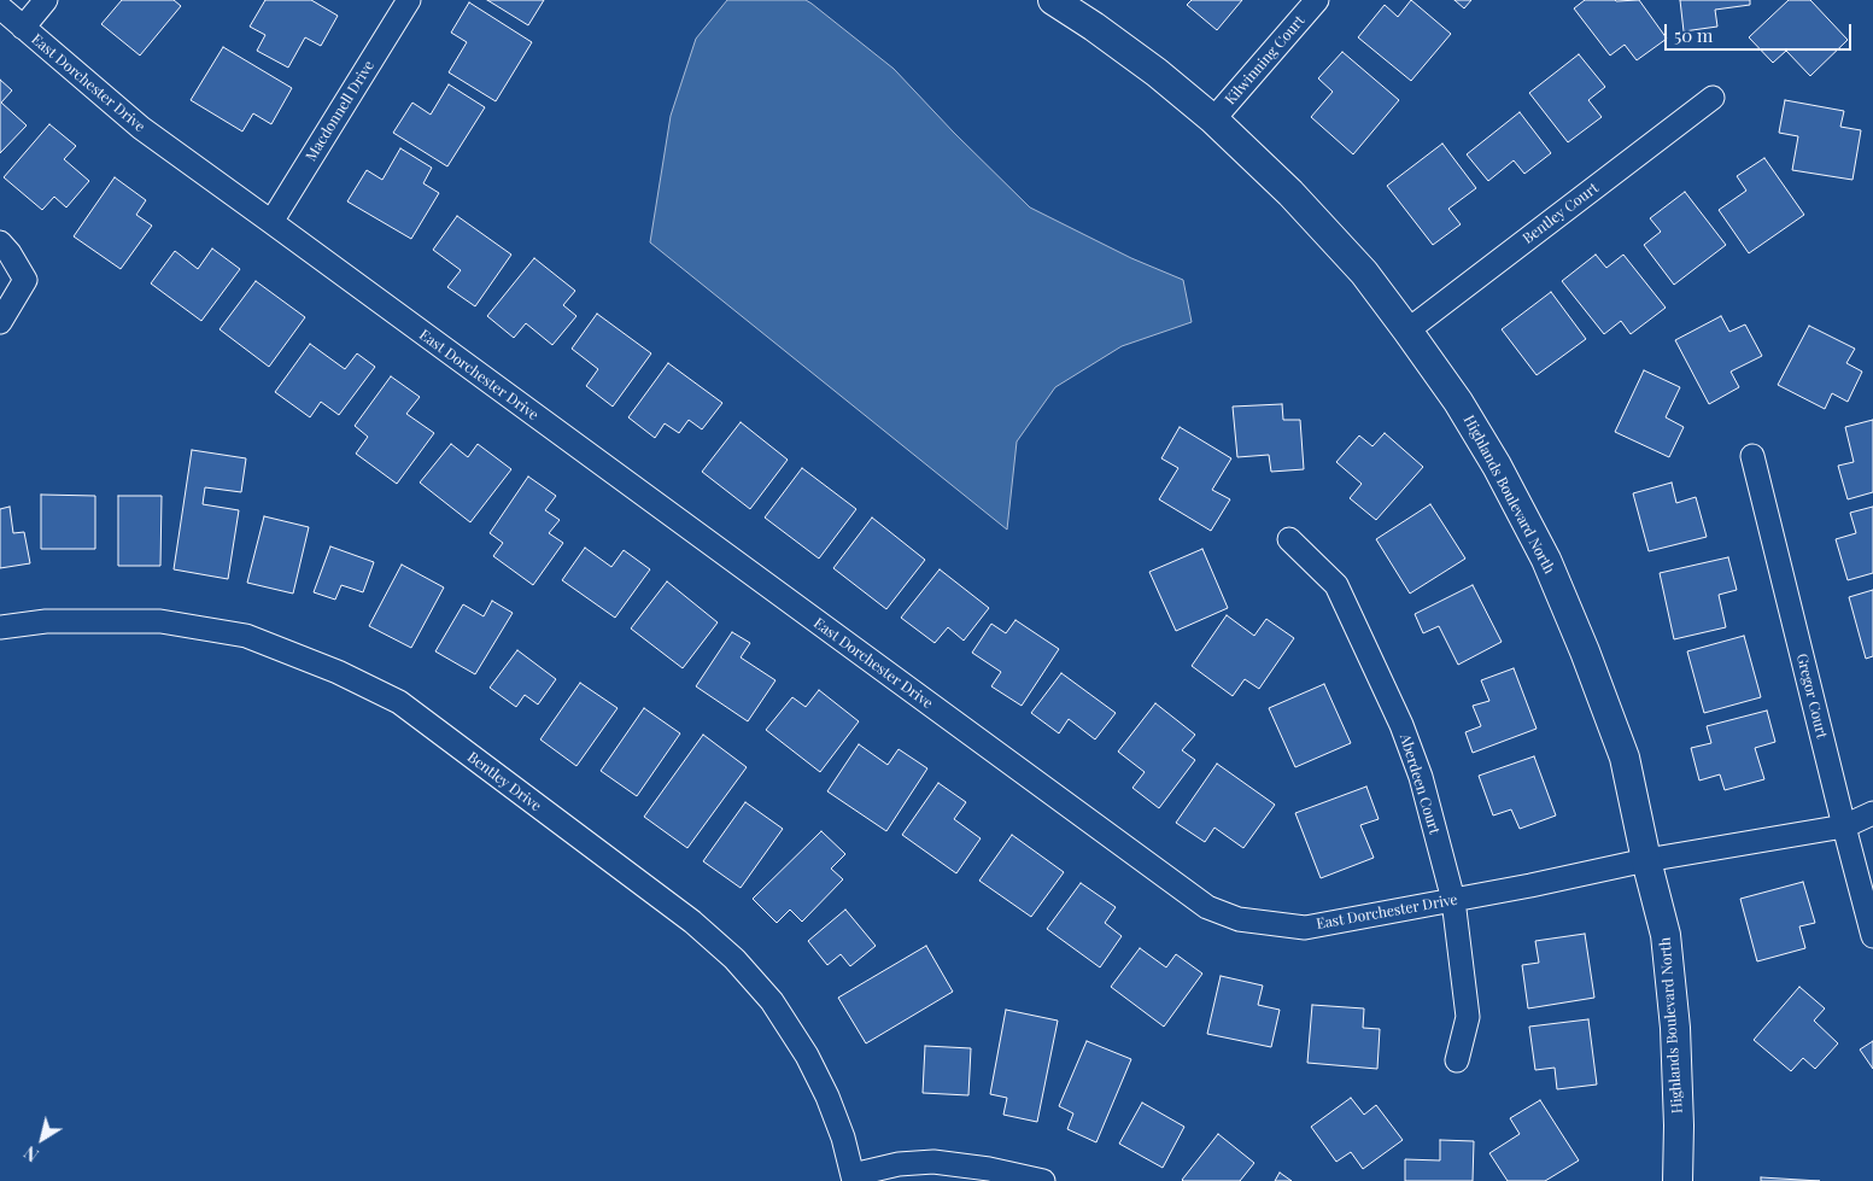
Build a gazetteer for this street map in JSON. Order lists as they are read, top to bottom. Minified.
{"streets":{"street":["Kilwinning Court","East Dorchester Drive","Macdonnell Drive","Bentley Court","Highlands Boulevard North","Gregor Court","Bentley Drive","Aberdeen Court"]},"crossings":[["Kilwinning Court","Highlands Boulevard North"],["East Dorchester Drive","Macdonnell Drive"],["East Dorchester Drive","Highlands Boulevard North"],["East Dorchester Drive","Gregor Court"],["East Dorchester Drive","Aberdeen Court"],["Bentley Court","Highlands Boulevard North"]],"scale_bar":"50 m","north":"bottom left"}
